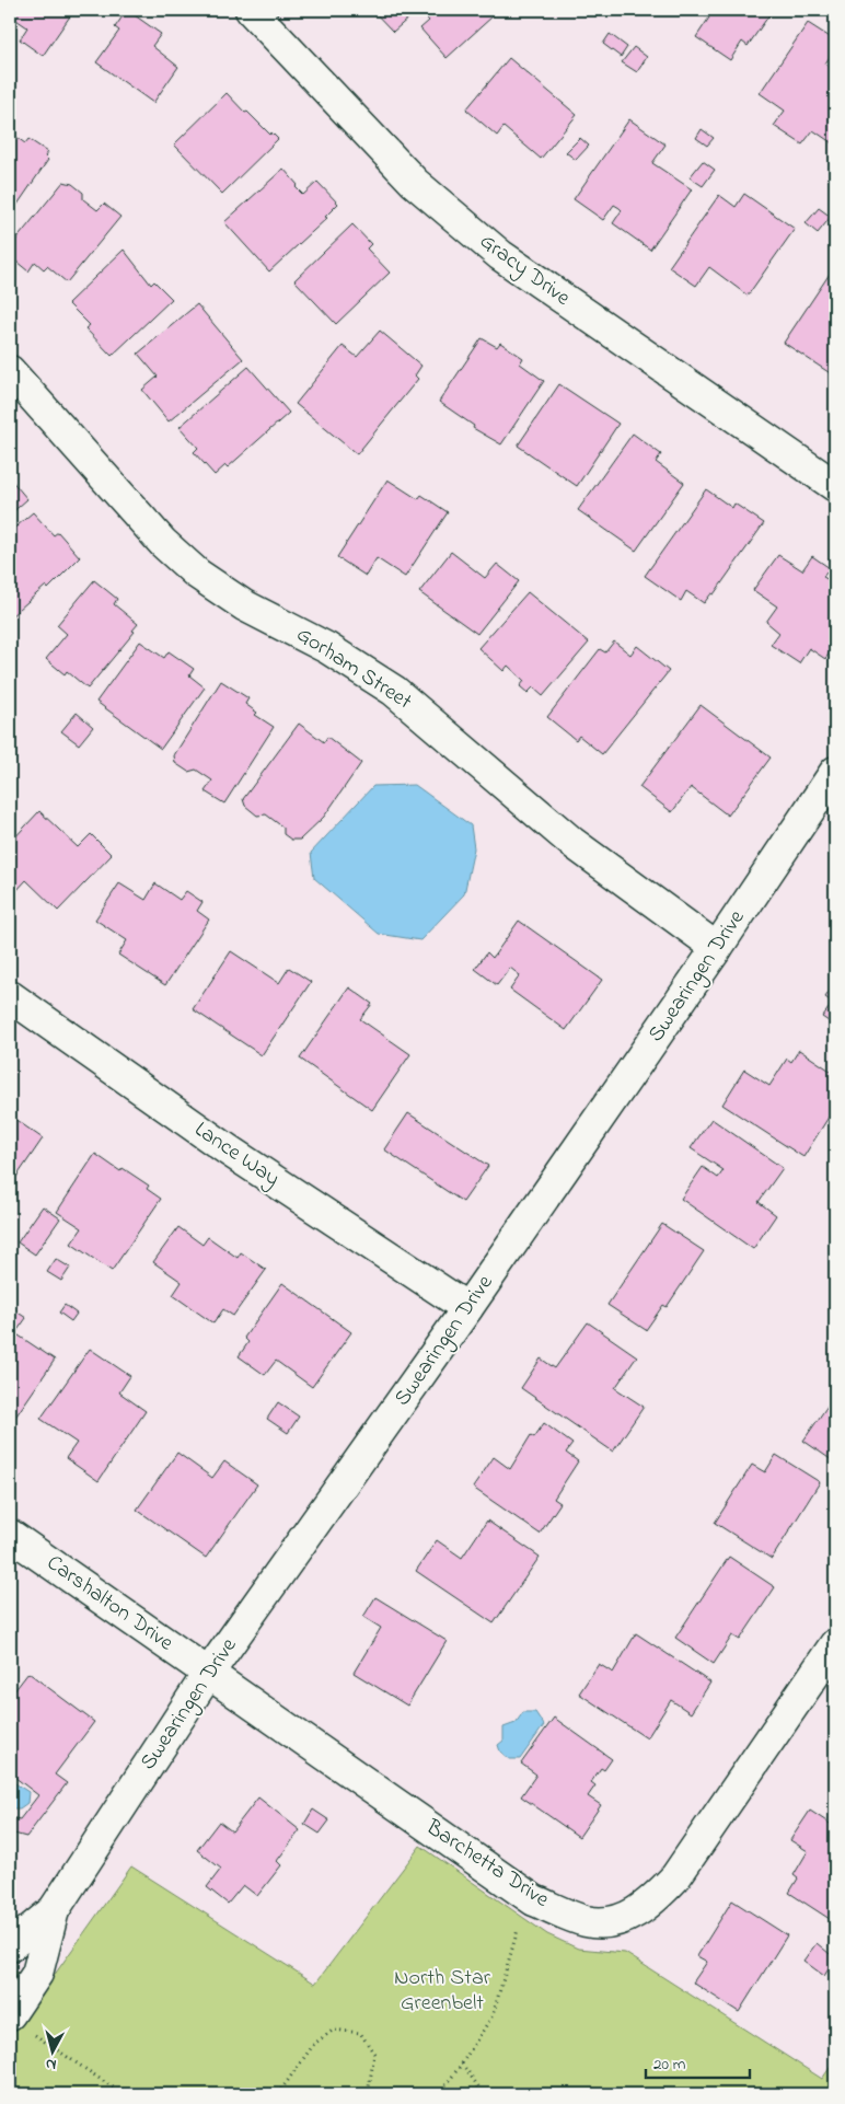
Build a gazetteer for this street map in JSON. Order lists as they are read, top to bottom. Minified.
{"streets":{"street":["Gracy Drive","Gorham Street","Swearingen Drive","Lance Way","Carshalton Drive","Barchetta Drive"]},"crossings":[["Gorham Street","Swearingen Drive"],["Swearingen Drive","Lance Way"],["Swearingen Drive","Carshalton Drive"],["Swearingen Drive","Barchetta Drive"],["Carshalton Drive","Barchetta Drive"]],"parks":["North Star Greenbelt"],"scale_bar":"20 m","north":"bottom"}
